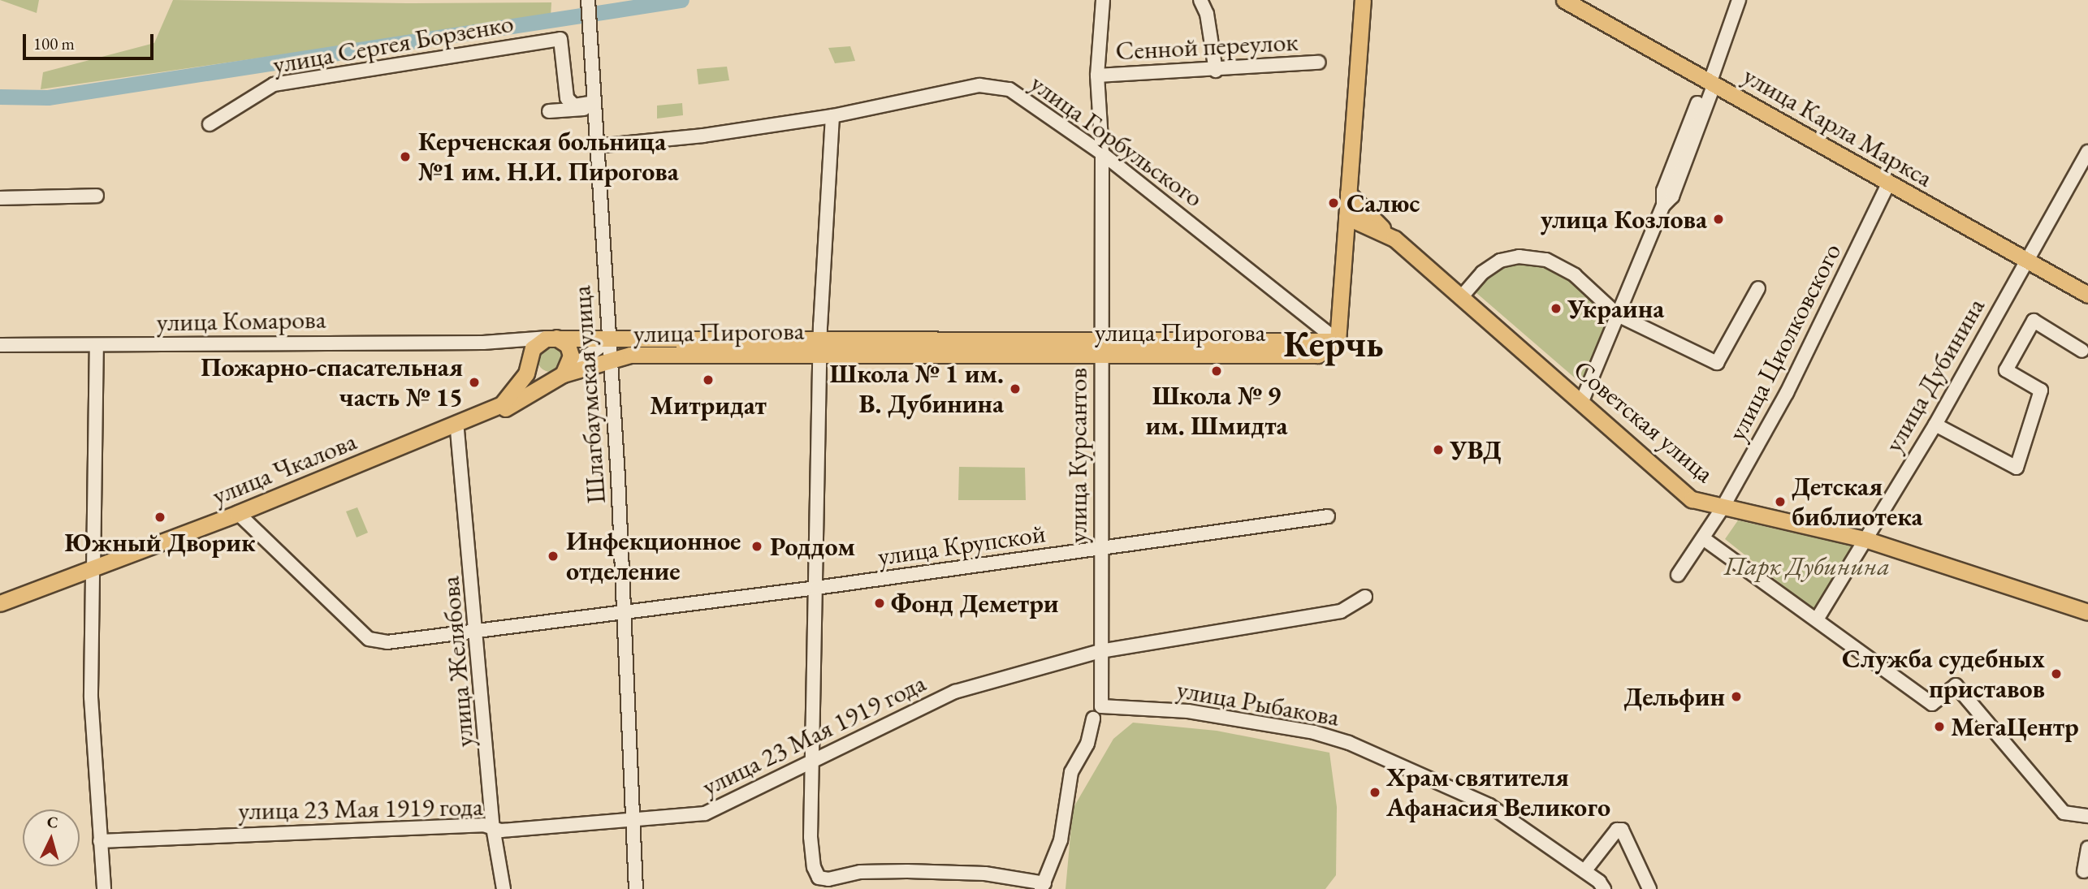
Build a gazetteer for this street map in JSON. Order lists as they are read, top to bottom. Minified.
{"streets":{"main road":["улица Карла Маркса","улица Комарова","улица Пирогова","Советская улица","улица Чкалова"],"street":["улица Сергея Борзенко","Сенной переулок","улица Горбульского","улица Циолковского","улица Дубинина","Шлагбаумская улица","улица Курсантов","улица Крупской","улица Желябова","улица Рыбакова","улица 23 Мая 1919 года"]},"crossings":[["Сенной переулок","улица Курсантов"],["улица Карла Маркса","улица Циолковского"],["улица Карла Маркса","улица Дубинина"],["улица Горбульского","улица Пирогова"],["улица Горбульского","Шлагбаумская улица"],["улица Горбульского","улица Курсантов"],["улица Комарова","улица Пирогова"],["улица Комарова","Шлагбаумская улица"],["улица Комарова","улица Чкалова"],["улица Пирогова","Шлагбаумская улица"],["улица Пирогова","улица Курсантов"],["улица Пирогова","улица Чкалова"],["улица Циолковского","Советская улица"],["улица Дубинина","Советская улица"],["Шлагбаумская улица","улица Крупской"],["Шлагбаумская улица","улица 23 Мая 1919 года"],["улица Курсантов","улица Крупской"],["улица Курсантов","улица Рыбакова"],["улица Курсантов","улица 23 Мая 1919 года"],["улица Чкалова","улица Крупской"],["улица Чкалова","улица Желябова"],["улица Крупской","улица Желябова"],["улица Желябова","улица 23 Мая 1919 года"]],"districts":["Керчь"],"parks":["Парк Дубинина"],"places":["Керченская больница №1 им. Н.И. Пирогова","Салюс","улица Козлова","Украина","Школа № 9 им. Шмидта","Митридат","Пожарно-спасательная часть № 15","Школа № 1 им. В. Дубинина","УВД","Детская библиотека","Южный Дворик","Роддом","Инфекционное отделение","Фонд Деметри","Служба судебных приставов","Дельфин","МегаЦентр","Храм святителя Афанасия Великого"],"scale_bar":"100 m","north":"top"}
